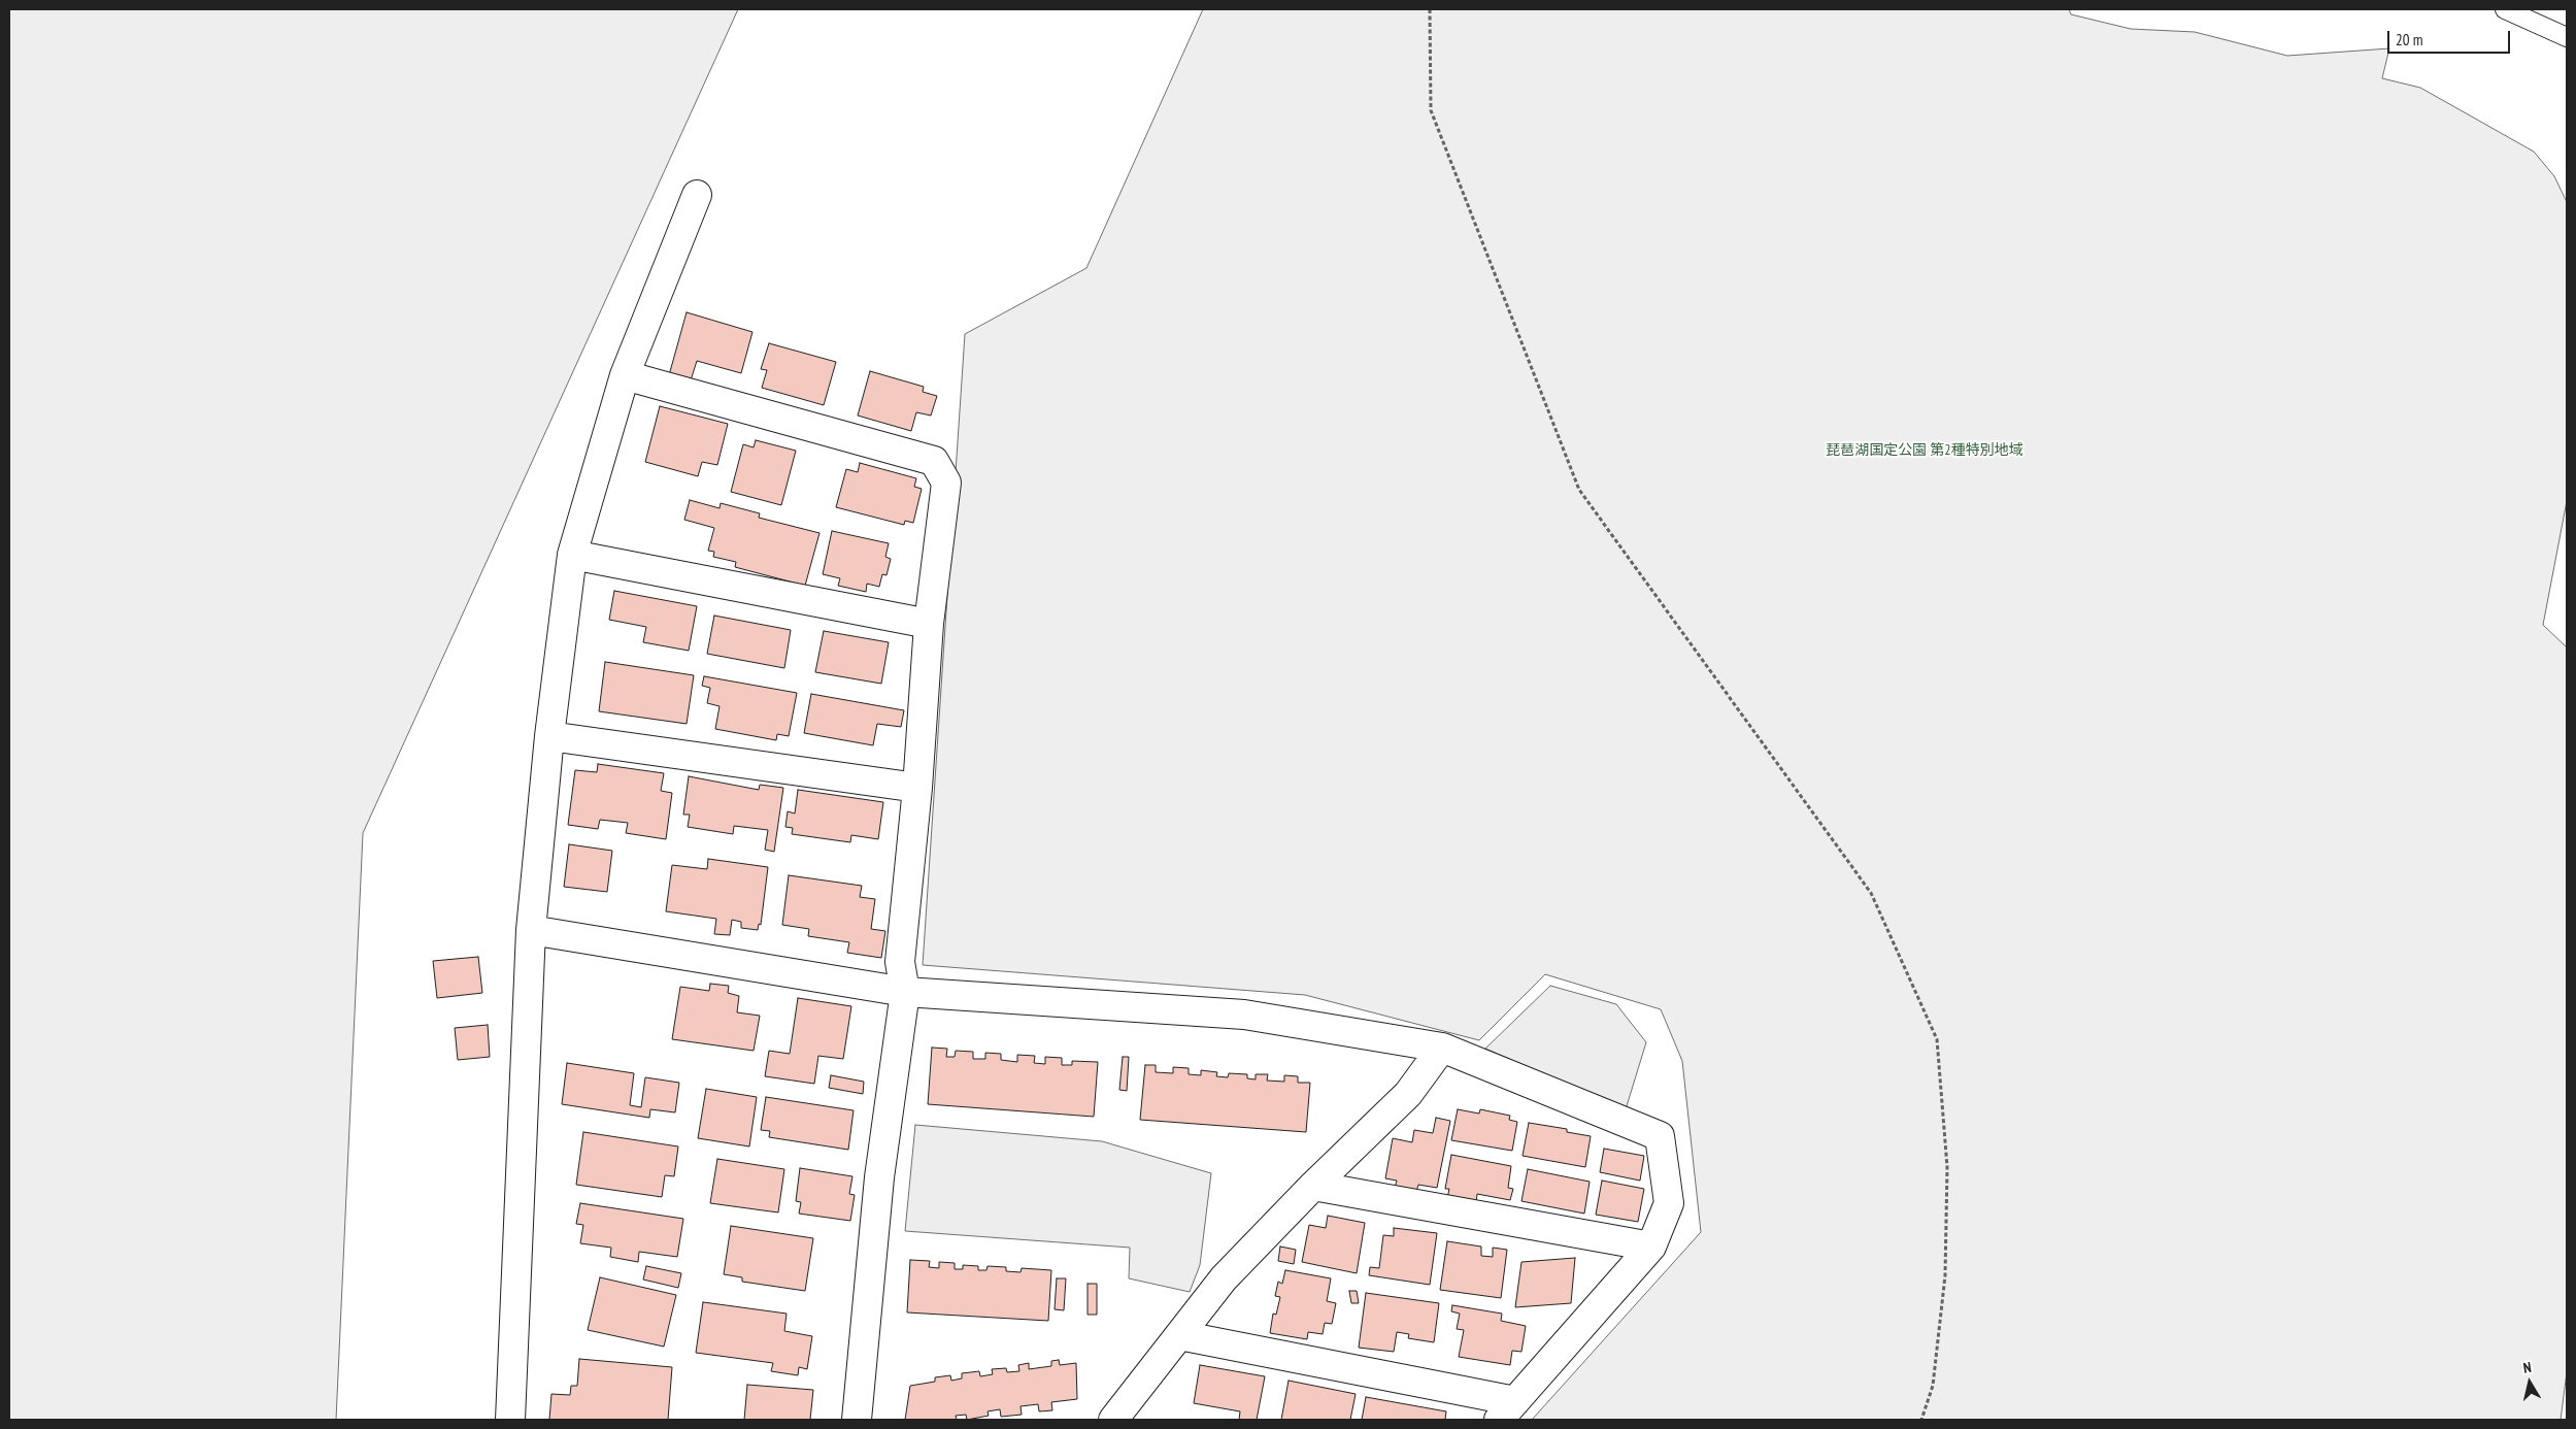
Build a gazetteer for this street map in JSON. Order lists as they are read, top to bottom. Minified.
{"parks":["琵琶湖国定公園 第2種特別地域"],"scale_bar":"20 m","north":"top"}
